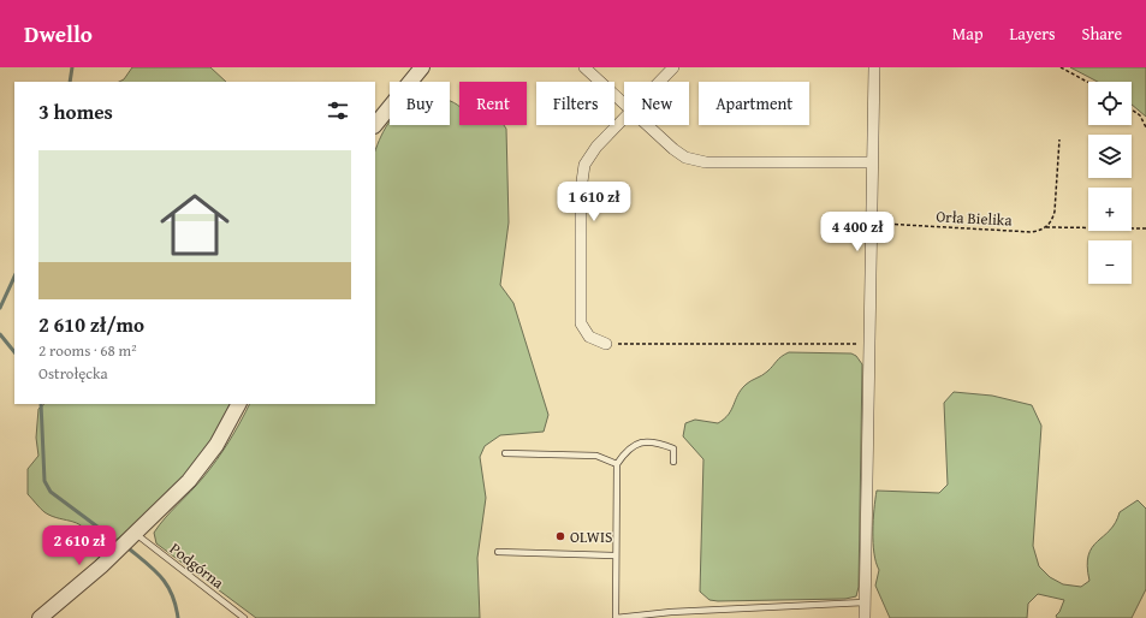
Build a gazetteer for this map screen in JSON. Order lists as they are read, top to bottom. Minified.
{"streets":{"lane":["Podgórna"],"path":["Orła Bielika"]},"places":["OLWIS"],"page":{"header":"Dwello","nav":["Map","Layers","Share"],"map_buttons":["+","−"],"chip":["Buy","Rent","Filters","New","Apartment"],"heading":"3 homes","list":[{"name":"2 610 zł/mo","note":"2 rooms · 68 m² · Ostrołęcka"}],"price":["1 610 zł","4 400 zł","2 610 zł"]}}
